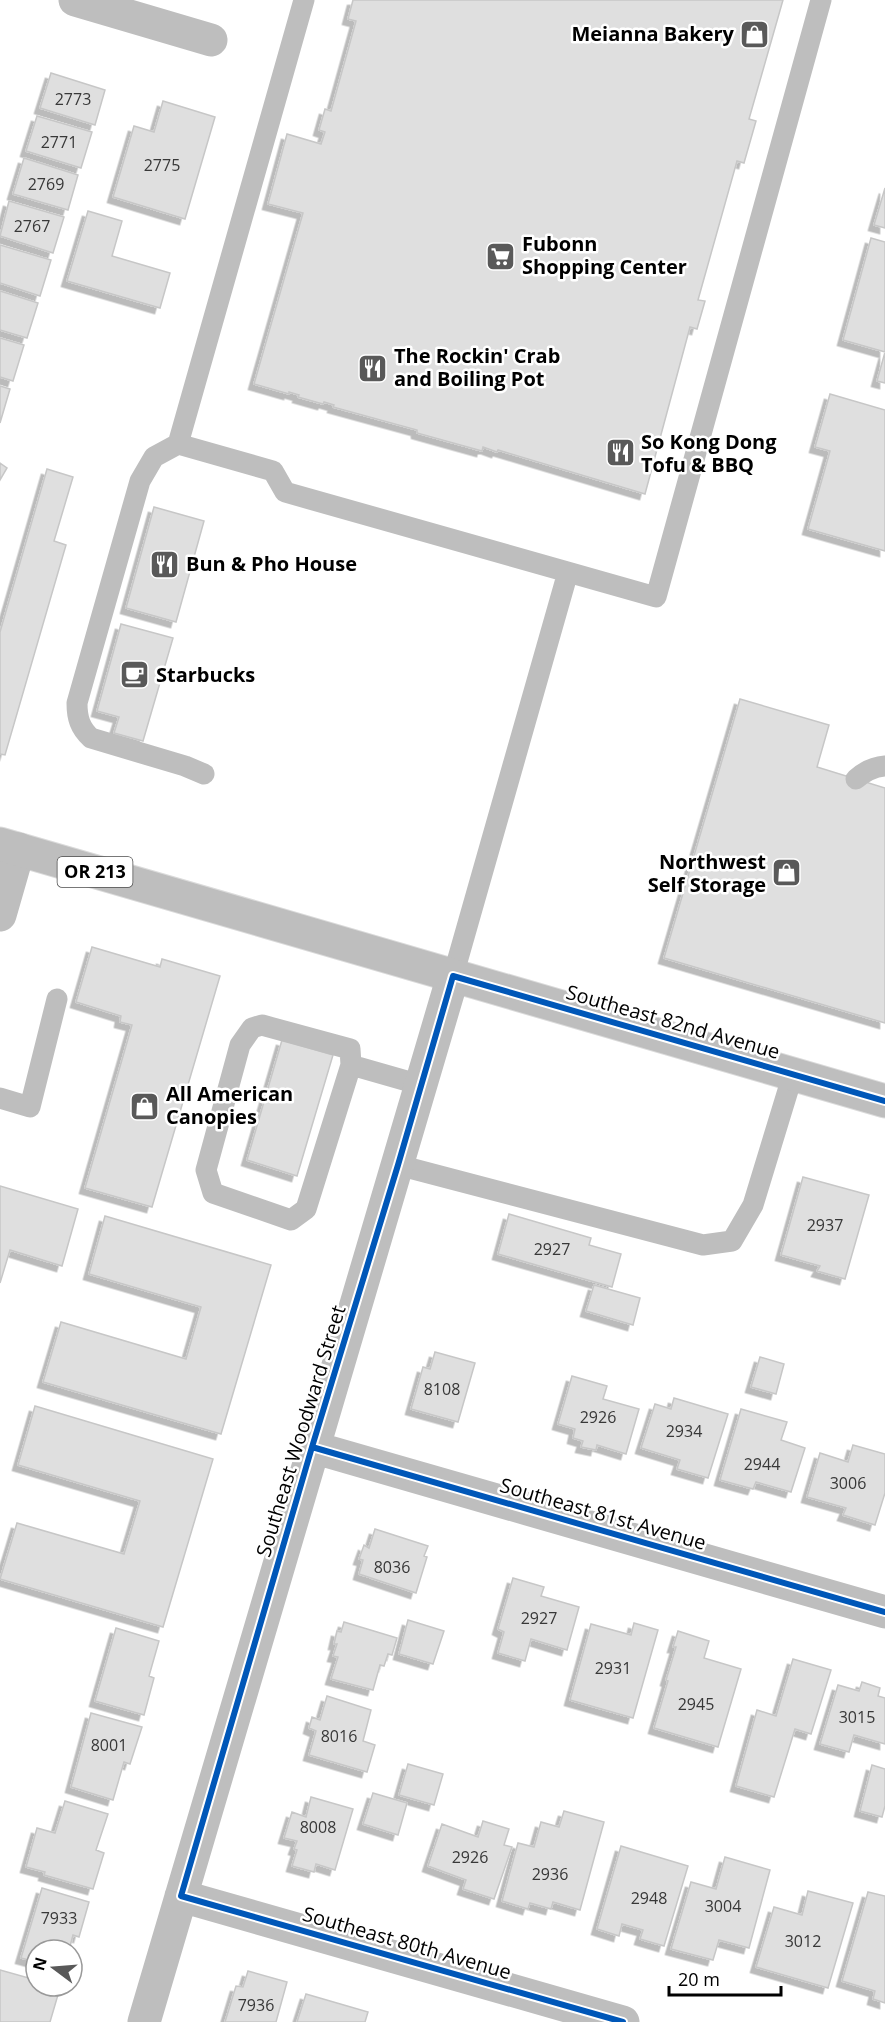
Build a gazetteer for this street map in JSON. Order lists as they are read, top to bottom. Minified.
{"streets":{"street":["OR 213","Southeast 82nd Avenue","Southeast Woodward Street","Southeast 81st Avenue","Southeast 80th Avenue"]},"crossings":[["Southeast 82nd Avenue","Southeast Woodward Street"],["Southeast Woodward Street","Southeast 81st Avenue"],["Southeast Woodward Street","Southeast 80th Avenue"]],"places":{"shop":["Meianna Bakery","Northwest Self Storage","All American Canopies"],"supermarket":["Fubonn Shopping Center"],"restaurant":["The Rockin' Crab and Boiling Pot","So Kong Dong Tofu & BBQ","Bun & Pho House"],"cafe":["Starbucks"]},"house_numbers":["2773","2771","2775","2769","2767","2937","2927","8108","2926","2934","2944","3006","8036","2927","2931","2945","3015","8016","8001","8008","2926","2936","2948","3004","7933","3012","7936"],"scale_bar":"20 m","north":"left"}
